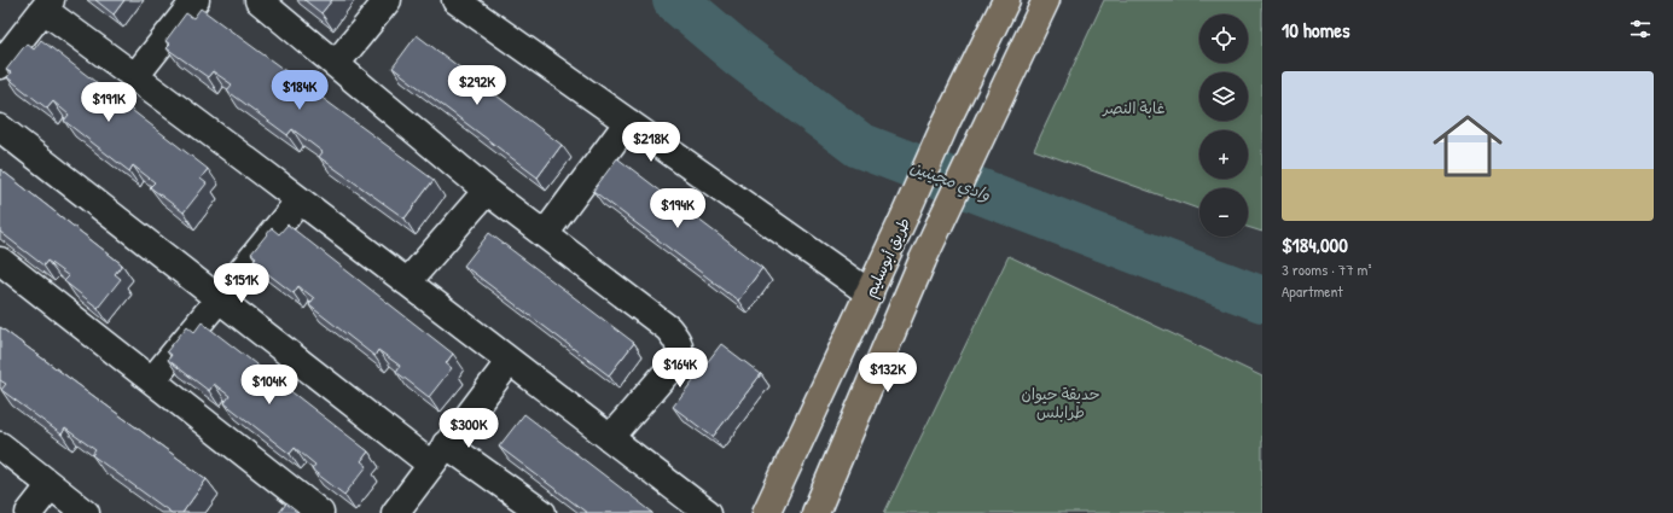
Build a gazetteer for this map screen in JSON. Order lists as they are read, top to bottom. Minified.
{"streets":{"main road":["طريق أبوسليم"]},"water":["وادي مجينين"],"parks":["غابة النصر","حديقة حيوان طرابلس"],"page":{"heading":"10 homes","map_buttons":["+","−"],"list":[{"name":"$184,000","note":"3 rooms · 77 m² · Apartment"}],"price":["$292K","$184K","$191K","$218K","$194K","$151K","$164K","$132K","$104K","$300K"]}}
